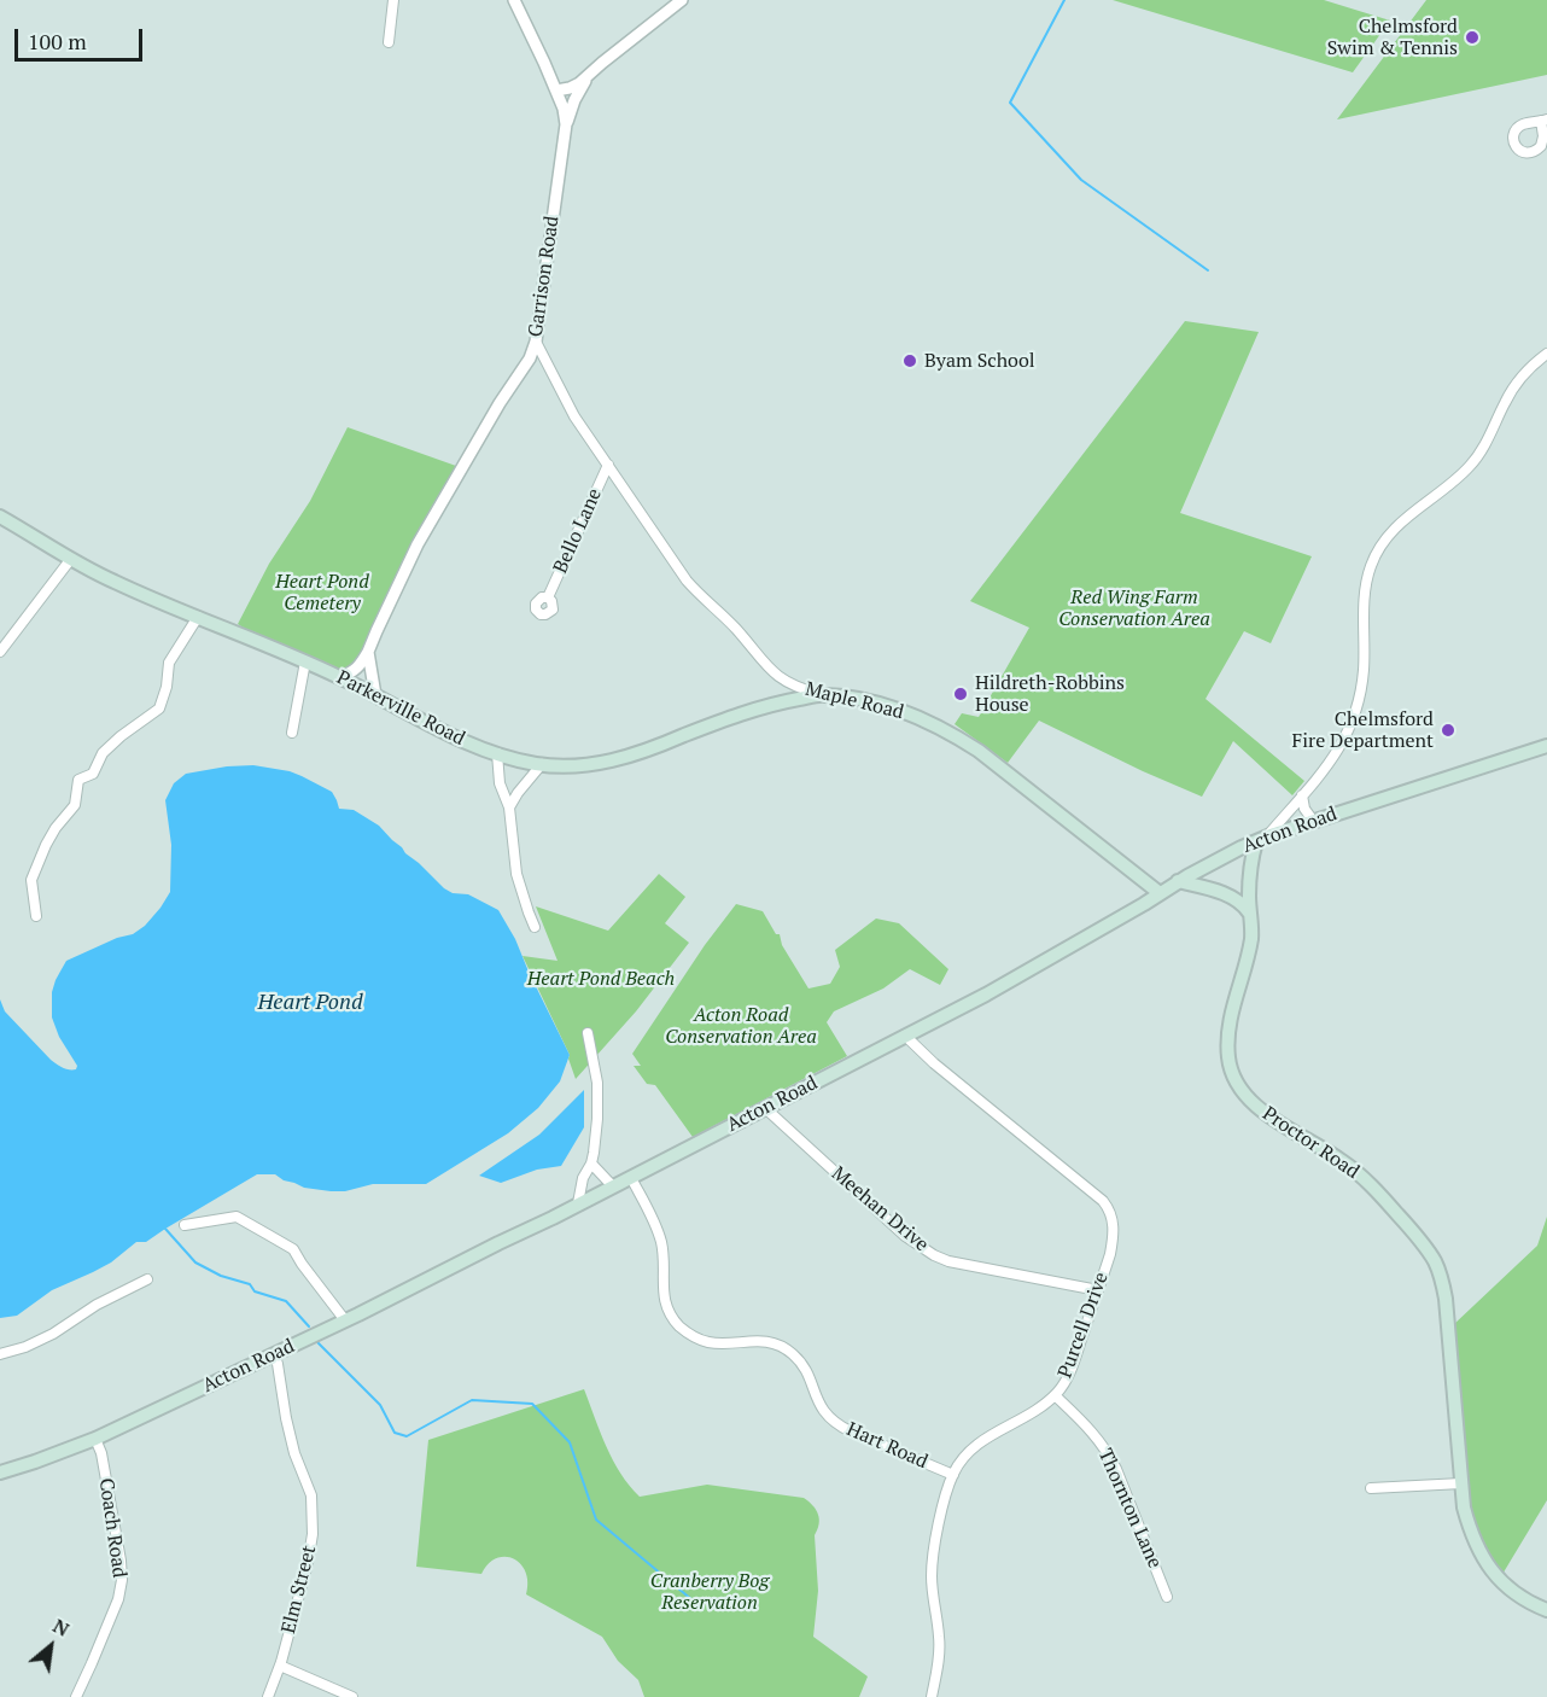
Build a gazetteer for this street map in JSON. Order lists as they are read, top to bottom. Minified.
{"streets":{"main road":["Maple Road","Parkerville Road","Acton Road","Proctor Road"],"street":["Garrison Road","Bello Lane","Meehan Drive","Purcell Drive","Hart Road","Thornton Lane","Coach Road","Elm Street"]},"crossings":[["Garrison Road","Maple Road"],["Garrison Road","Parkerville Road"],["Bello Lane","Maple Road"],["Maple Road","Parkerville Road"],["Maple Road","Acton Road"],["Acton Road","Proctor Road"],["Acton Road","Meehan Drive"],["Acton Road","Purcell Drive"],["Acton Road","Hart Road"],["Acton Road","Coach Road"],["Acton Road","Elm Street"],["Meehan Drive","Purcell Drive"],["Purcell Drive","Hart Road"],["Purcell Drive","Thornton Lane"]],"water":["Heart Pond"],"parks":["Heart Pond Cemetery","Red Wing Farm Conservation Area","Heart Pond Beach","Acton Road Conservation Area","Cranberry Bog Reservation"],"places":["Chelmsford Swim & Tennis","Byam School","Hildreth-Robbins House","Chelmsford Fire Department"],"scale_bar":"100 m","north":"top right"}
